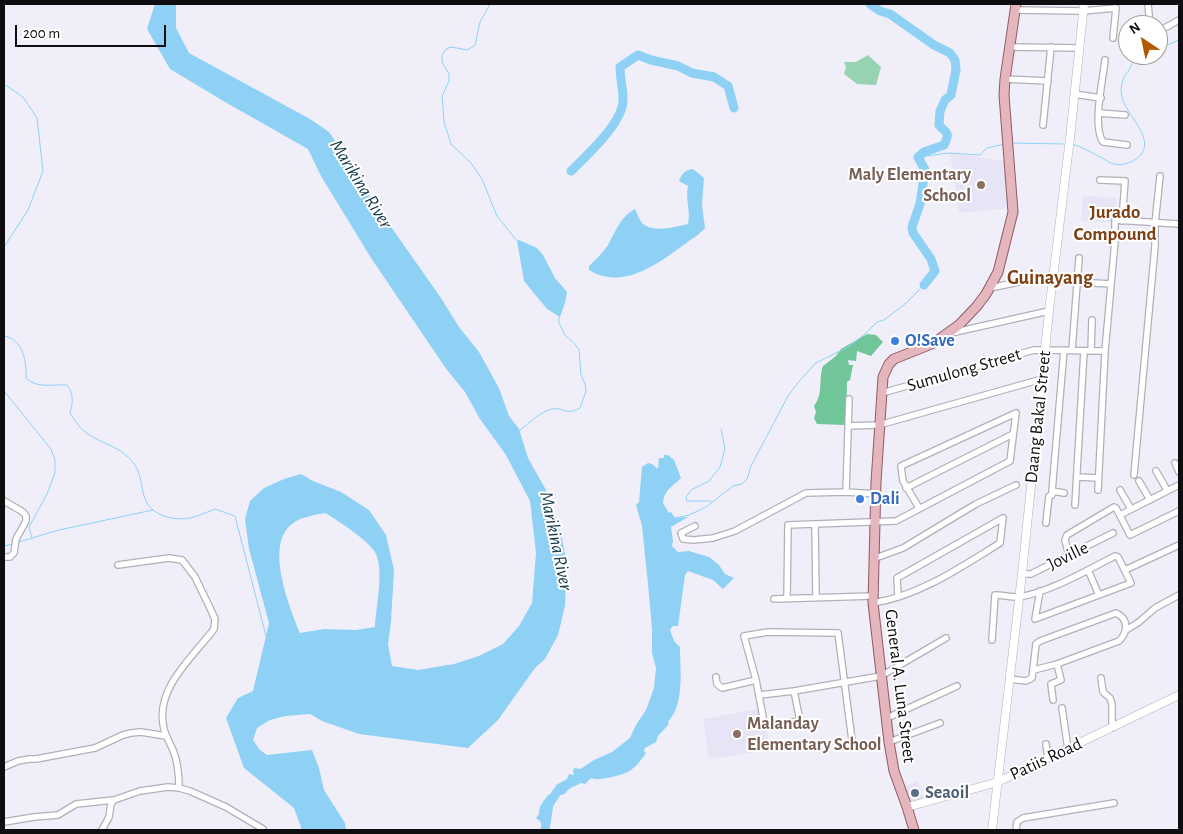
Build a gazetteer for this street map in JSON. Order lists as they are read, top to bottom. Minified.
{"streets":{"main road":["General A. Luna Street"],"street":["Sumulong Street","Daang Bakal Street","Joville","Patiis Road"]},"crossings":[["Sumulong Street","Daang Bakal Street"],["Sumulong Street","General A. Luna Street"],["Daang Bakal Street","Joville"],["Daang Bakal Street","Patiis Road"],["General A. Luna Street","Patiis Road"]],"districts":["Jurado Compound","Guinayang"],"water":["Marikina River"],"places":["Maly Elementary School","O!Save","Dali","Malanday Elementary School","Seaoil"],"scale_bar":"200 m","north":"top left"}
